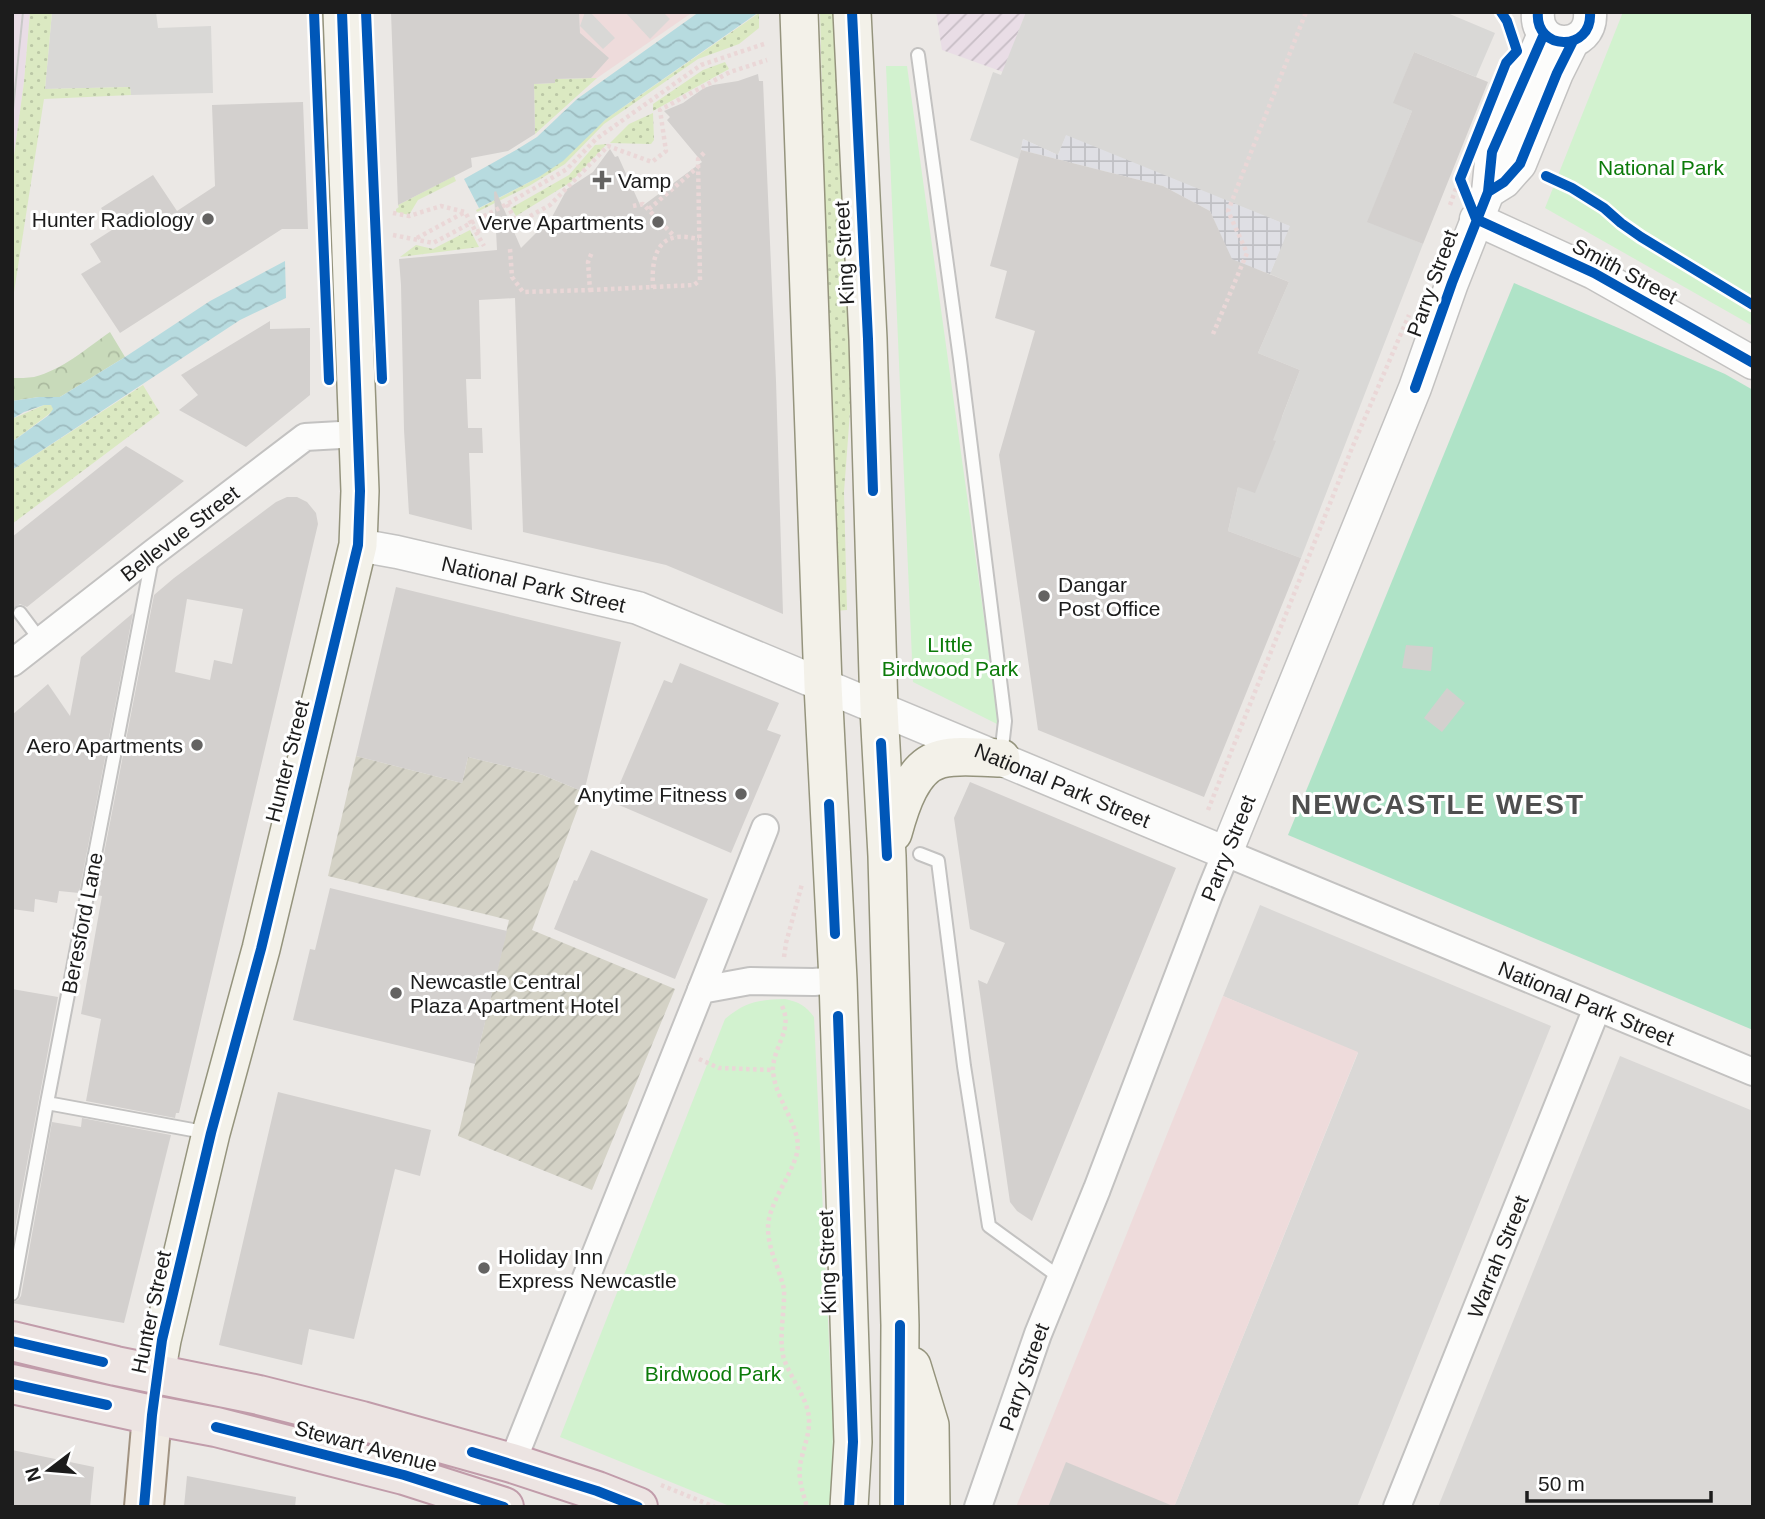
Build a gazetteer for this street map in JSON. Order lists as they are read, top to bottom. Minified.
{"streets":{"highway":["Hunter Street","Stewart Avenue"],"main road":["King Street"],"street":["Smith Street","Parry Street","Bellevue Street","National Park Street","Warrah Street"],"lane":["Beresford Lane"]},"crossings":[["King Street","National Park Street"],["Smith Street","Parry Street"],["Parry Street","National Park Street"],["Bellevue Street","Hunter Street"],["Bellevue Street","Beresford Lane"],["National Park Street","Hunter Street"],["National Park Street","Warrah Street"],["Hunter Street","Stewart Avenue"]],"districts":["NEWCASTLE WEST"],"parks":["National Park","LIttle Birdwood Park","Birdwood Park"],"places":{"health":["Vamp"],"other":["Hunter Radiology","Verve Apartments","Dangar Post Office","Aero Apartments","Anytime Fitness","Newcastle Central Plaza Apartment Hotel","Holiday Inn Express Newcastle"]},"scale_bar":"50 m","north":"left"}
